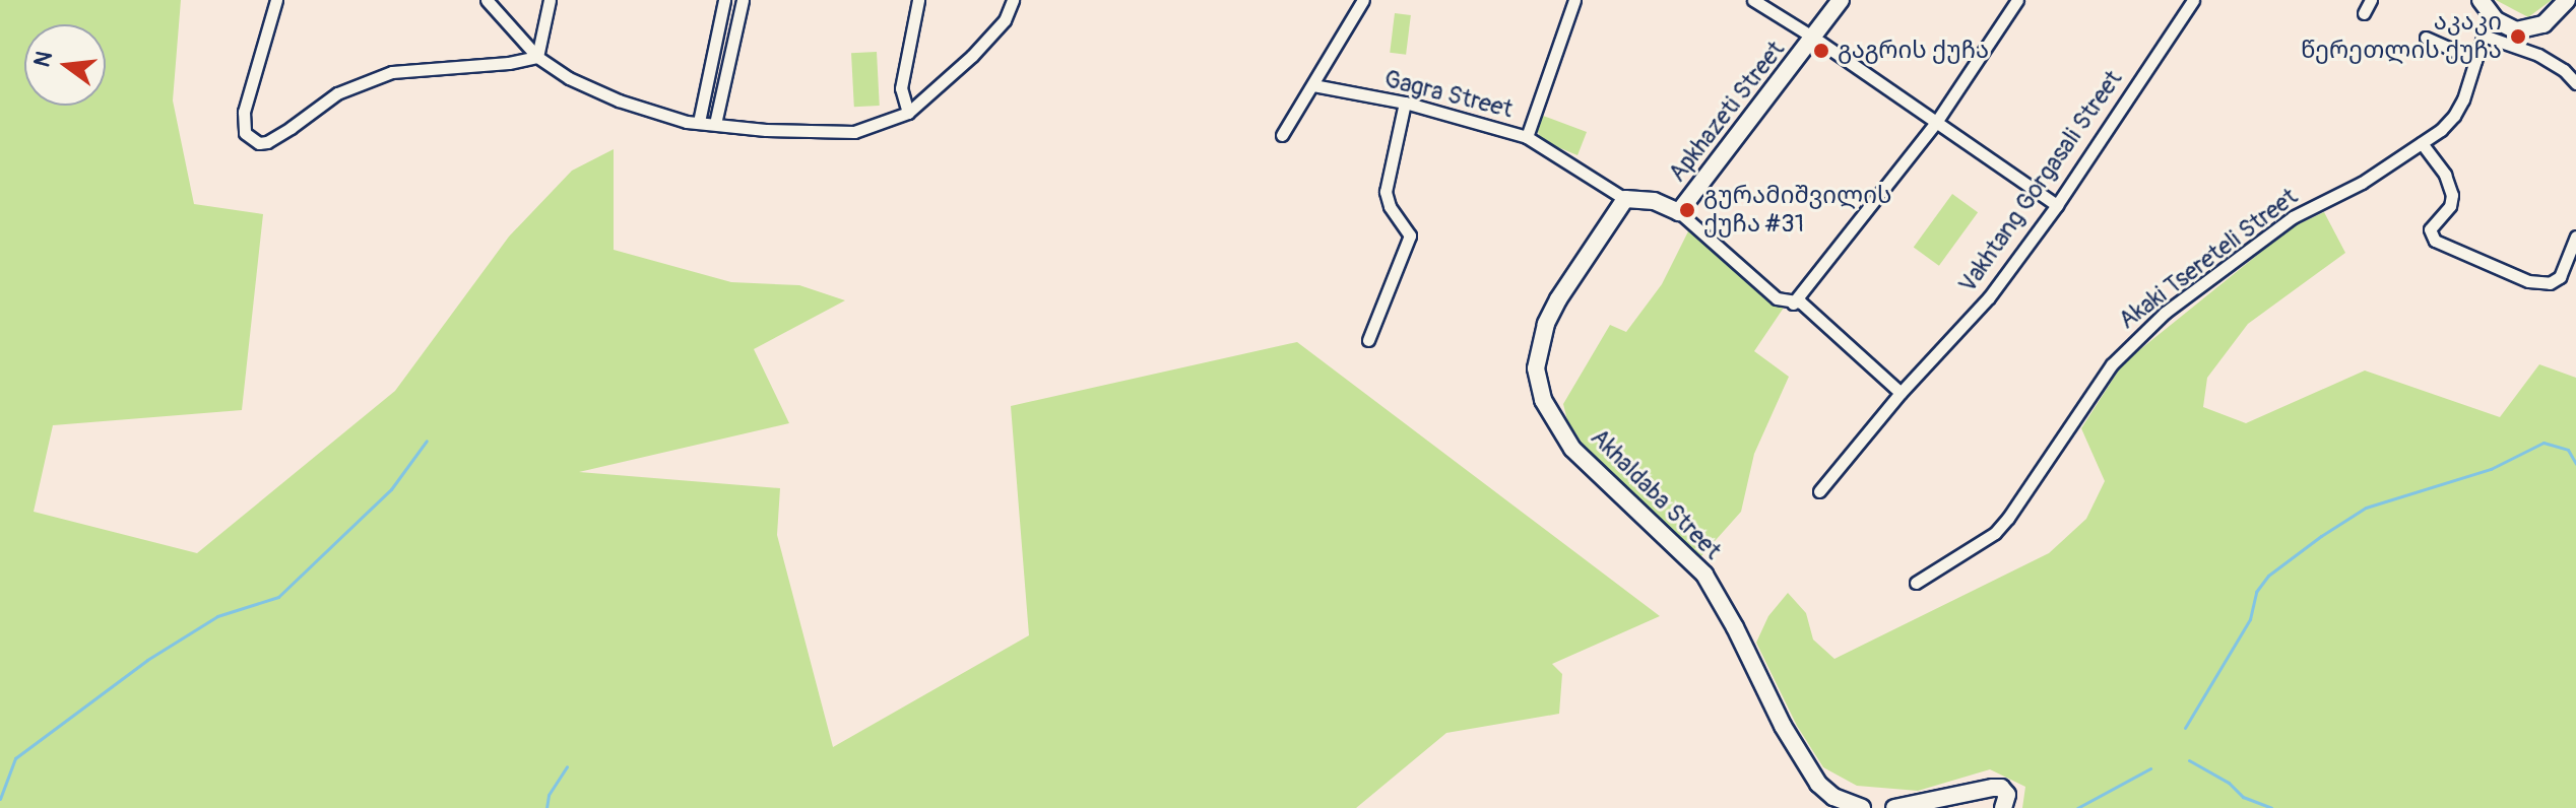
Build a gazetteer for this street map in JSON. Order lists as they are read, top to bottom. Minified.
{"streets":{"street":["Gagra Street","Apkhazeti Street","Vakhtang Gorgasali Street","Akaki Tsereteli Street","Akhaldaba Street"]},"places":["აკაკი წერეთლის ქუჩა","გაგრის ქუჩა","გურამიშვილის ქუჩა #31"],"north":"left"}
